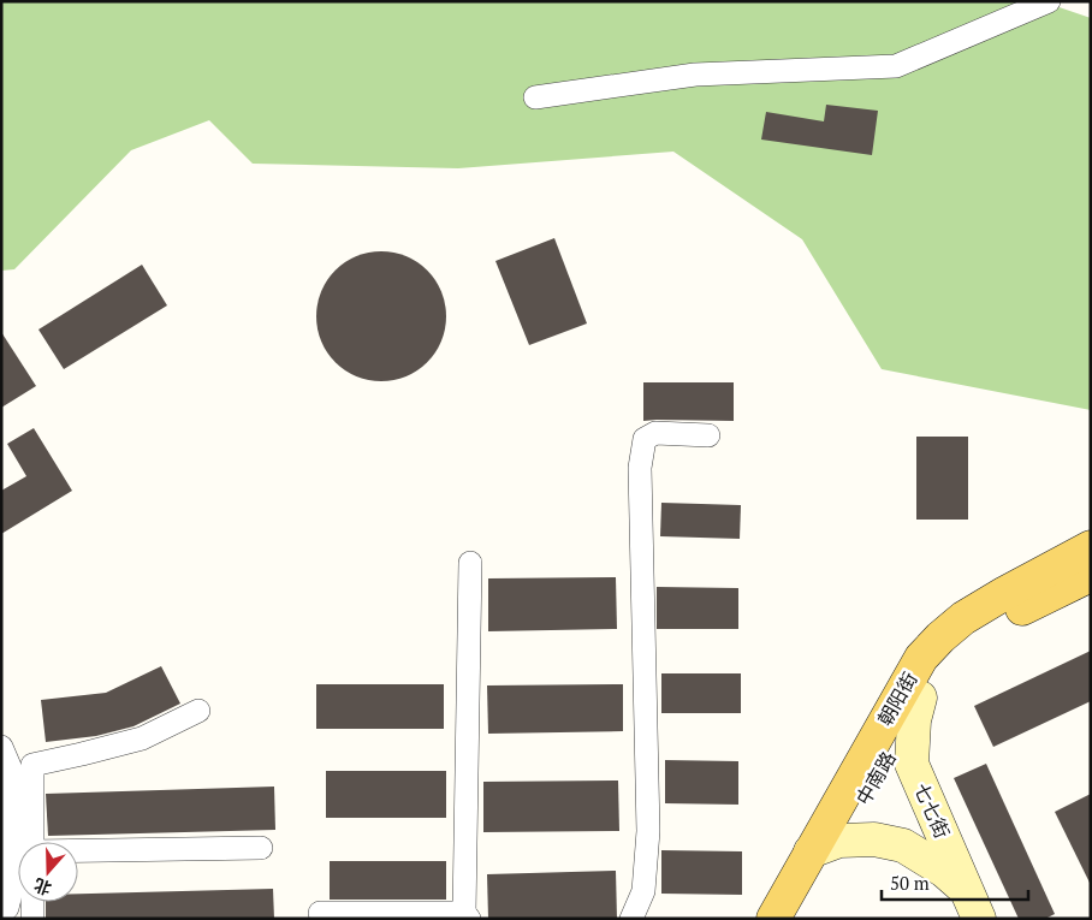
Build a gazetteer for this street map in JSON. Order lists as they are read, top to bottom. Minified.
{"streets":{"main road":["朝阳街","中南路","七七街"]},"crossings":[["朝阳街","中南路"],["中南路","七七街"]],"scale_bar":"50 m","north":"bottom"}
